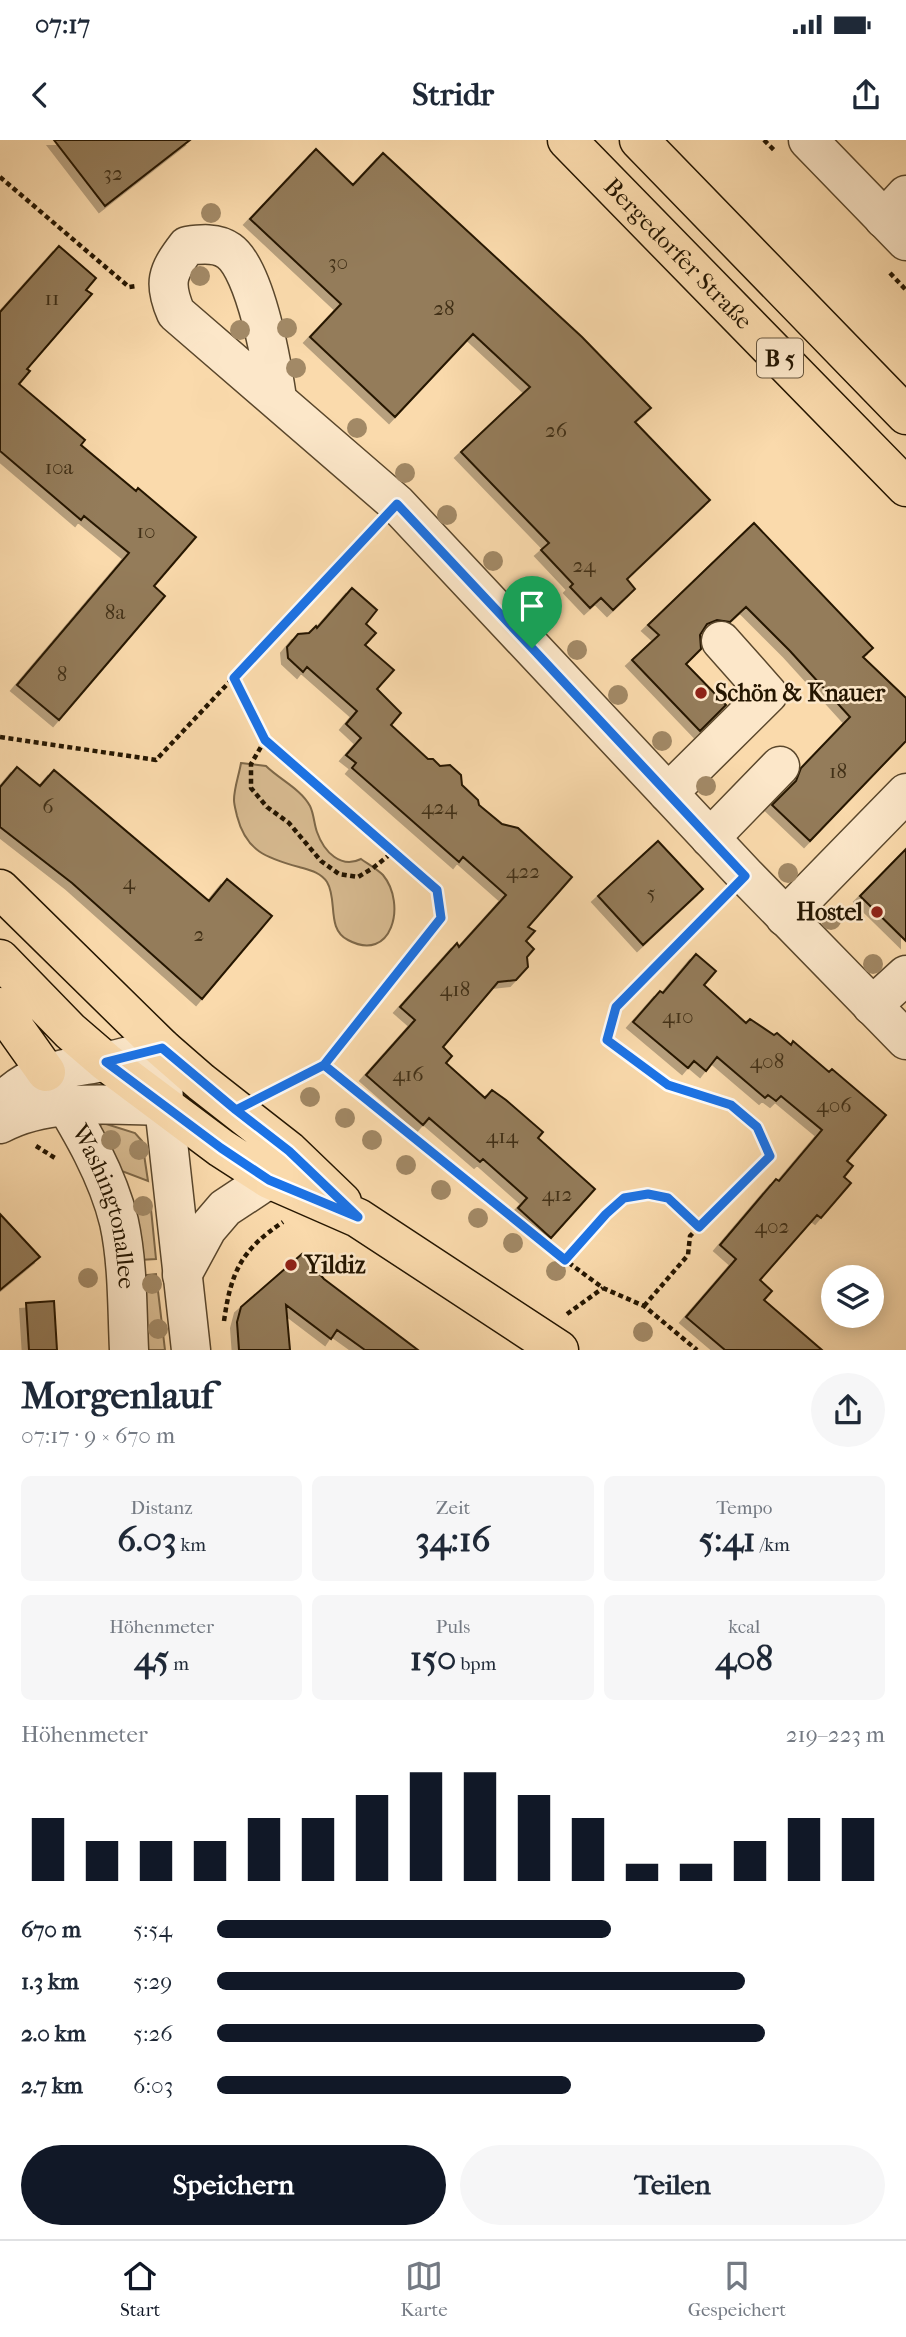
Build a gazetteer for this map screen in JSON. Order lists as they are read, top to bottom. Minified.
{"streets":{"main road":["Bergedorfer Straße","B 5"],"street":["Washingtonallee"]},"places":["Schön & Knauer","Hostel","Yildiz"],"house_numbers":["32","30","11","28","26","10a","10","24","8a","8","18","6","424","422","4","5","2","418","410","408","416","406","414","412","402"],"page":{"status":"07:17","header":"Stridr","heading":["Morgenlauf","07:17 · 9 × 670 m"],"stats":[["Distanz","6.03 km"],["Zeit","34:16"],["Tempo","5:41 /km"],["Höhenmeter","45 m"],["Puls","150 bpm"],["kcal","408"]],"chart":["Höhenmeter","219–223 m"],"list":[{"name":"670 m","note":"5:54"},{"name":"1.3 km","note":"5:29"},{"name":"2.0 km","note":"5:26"},{"name":"2.7 km","note":"6:03"}],"buttons":["Speichern","Teilen"],"tabs":["Start","Karte","Gespeichert"]}}
